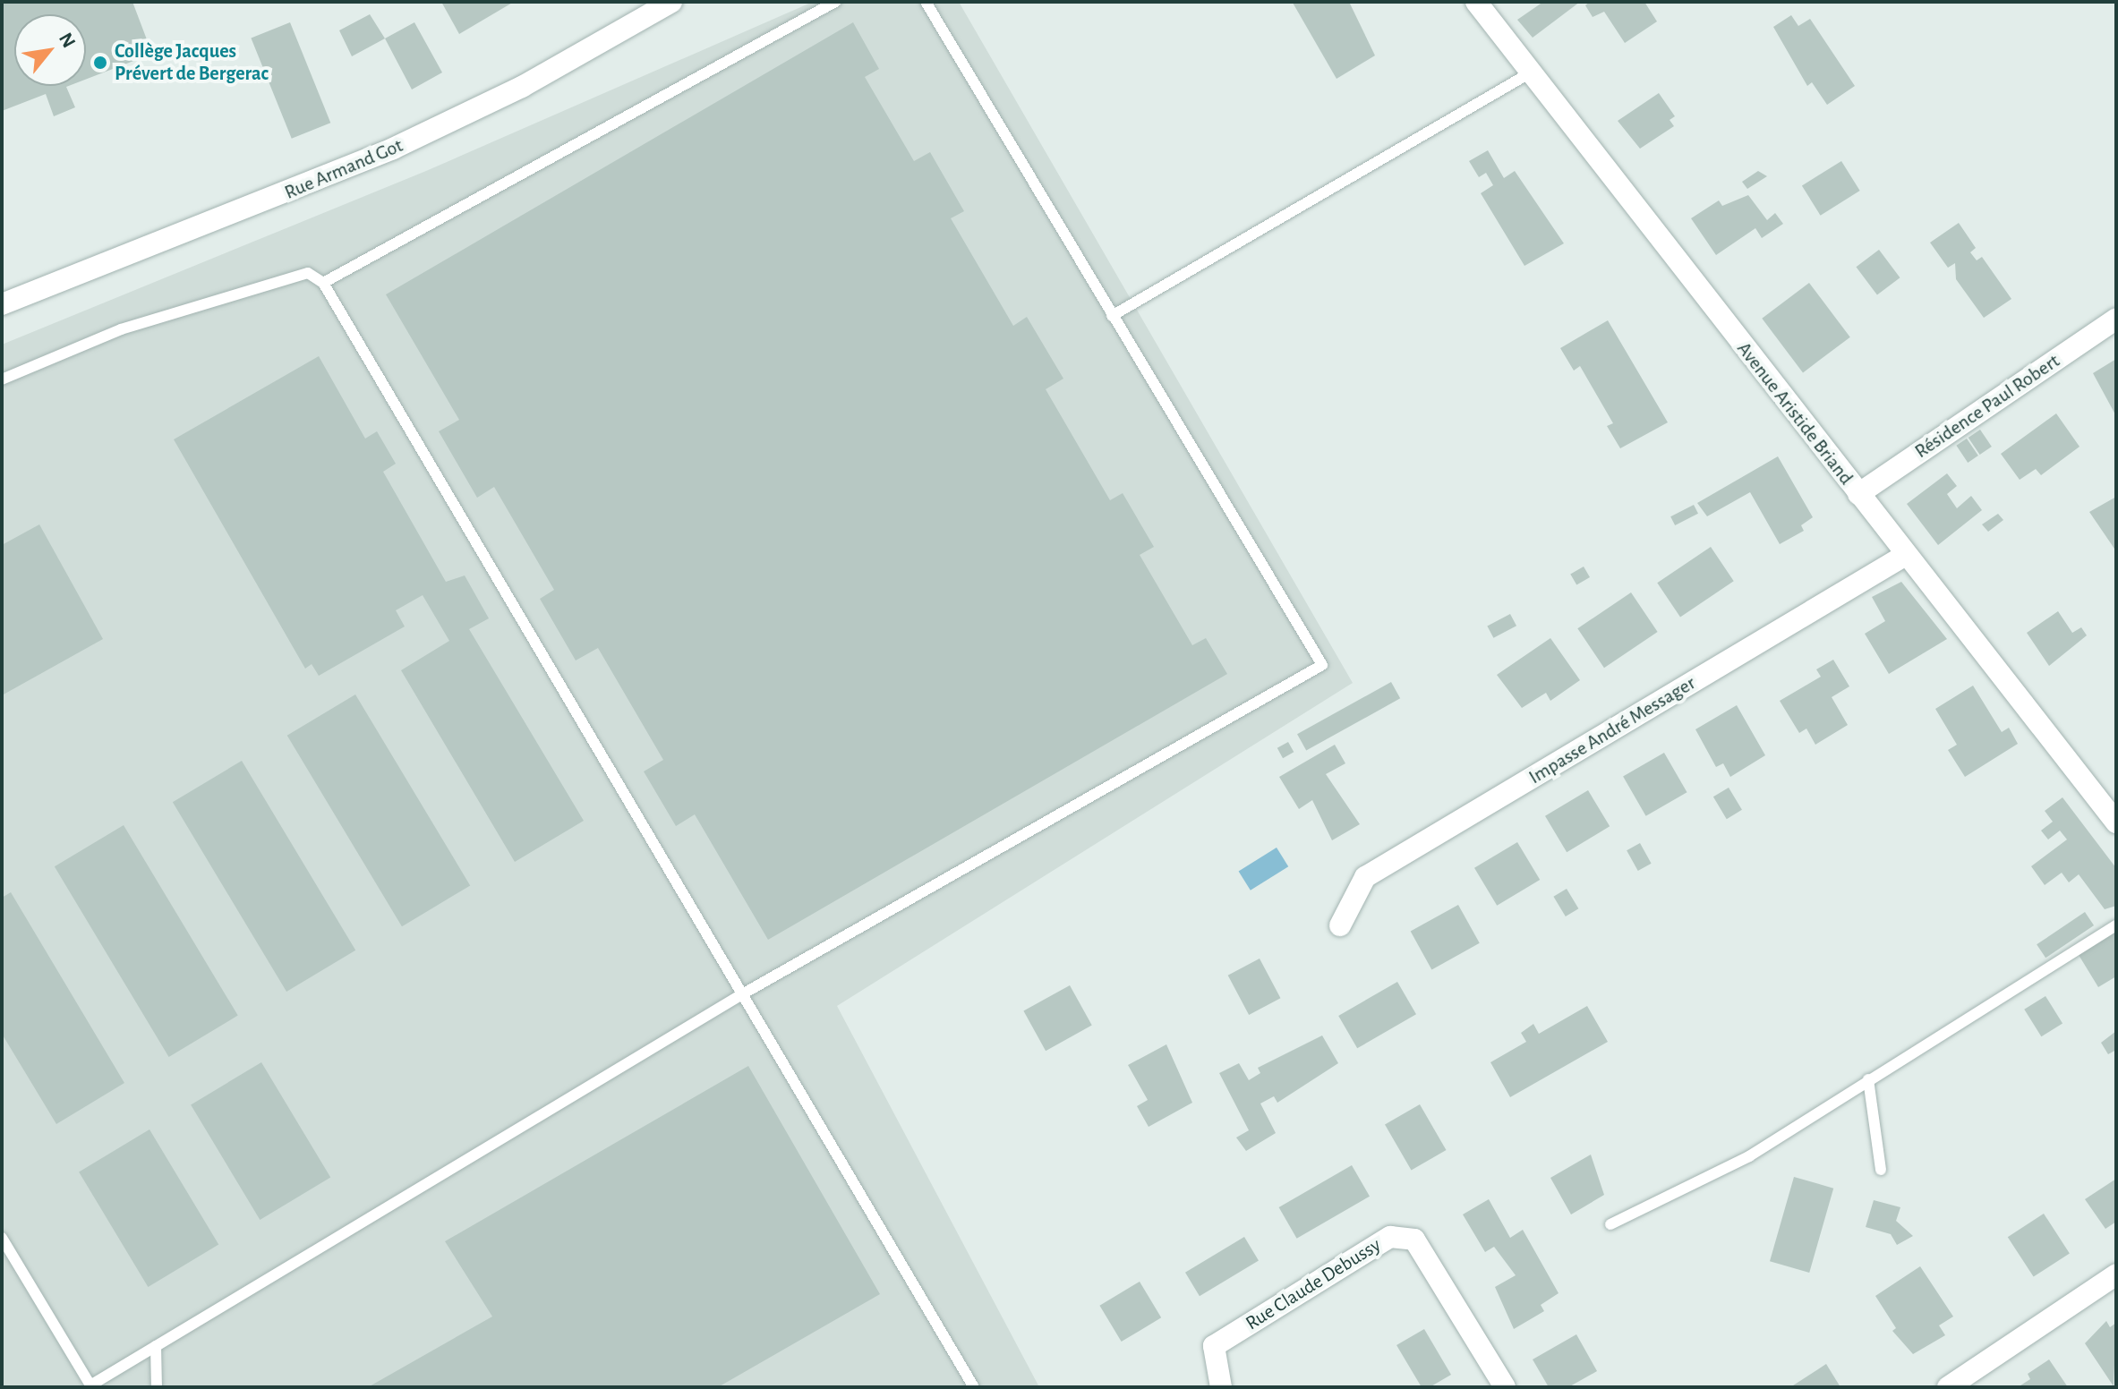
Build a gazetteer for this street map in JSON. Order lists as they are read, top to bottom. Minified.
{"streets":{"street":["Rue Armand Got","Résidence Paul Robert","Avenue Aristide Briand","Impasse André Messager","Rue Claude Debussy"]},"crossings":[["Résidence Paul Robert","Avenue Aristide Briand"],["Avenue Aristide Briand","Impasse André Messager"]],"places":["Collège Jacques Prévert de Bergerac"],"north":"top right"}
